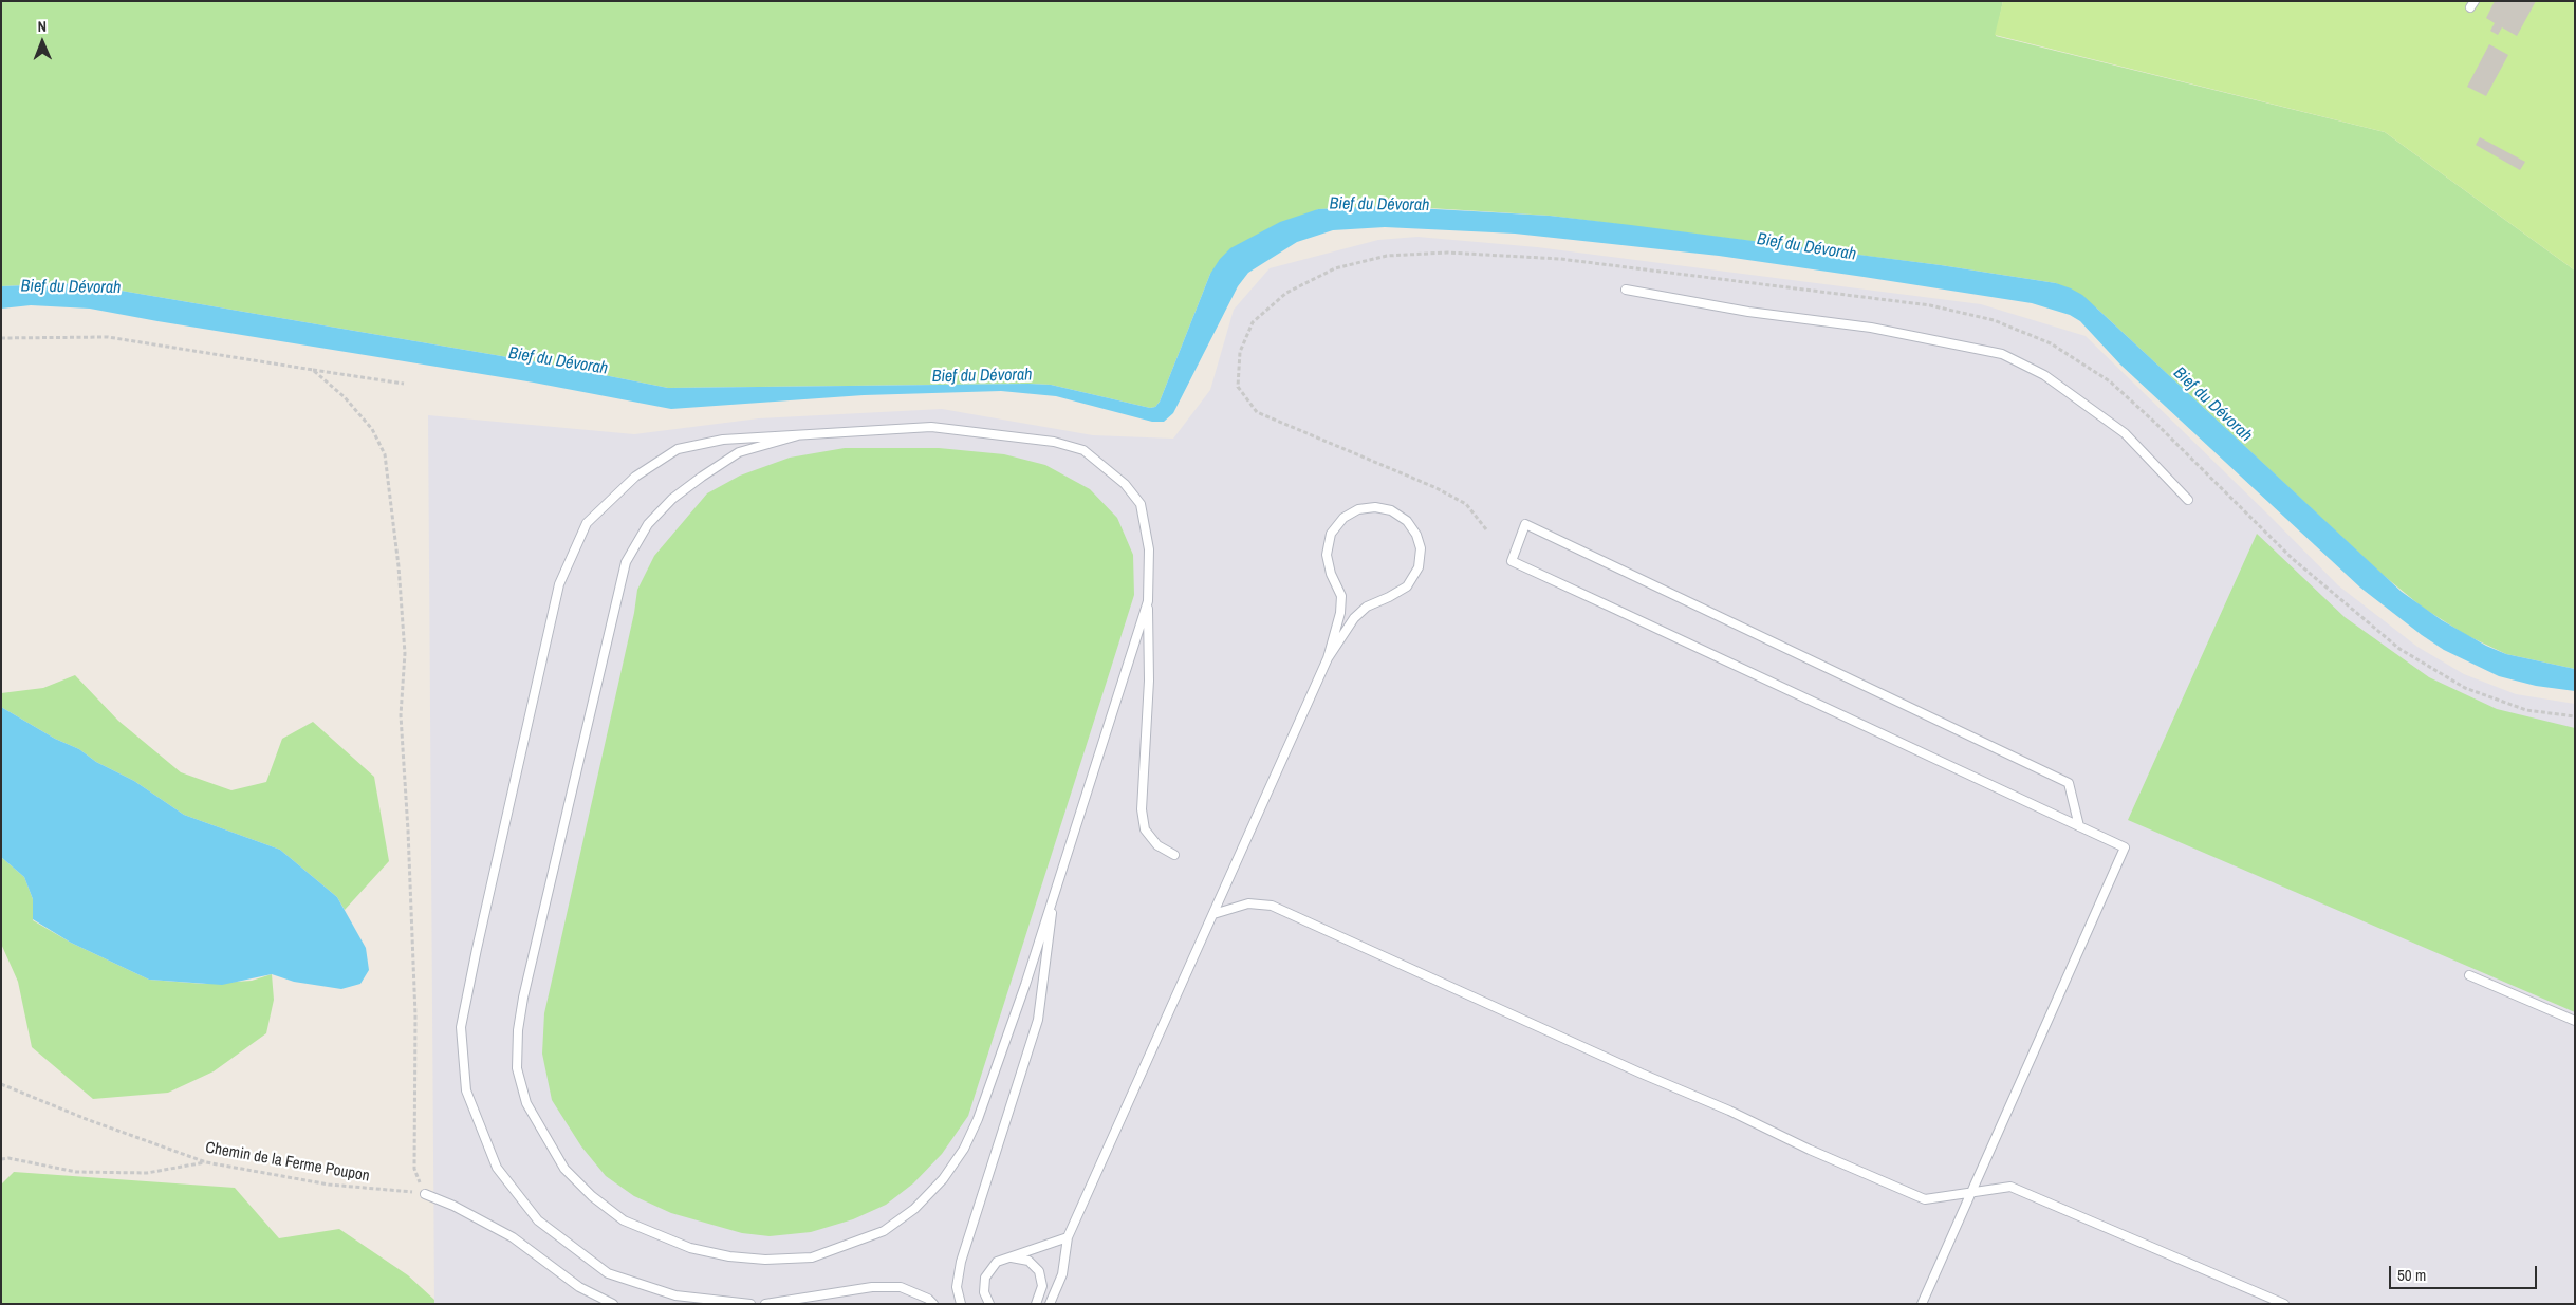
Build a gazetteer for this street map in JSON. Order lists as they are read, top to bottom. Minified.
{"streets":{"path":["Chemin de la Ferme Poupon"]},"water":["Bief du Dévorah"],"scale_bar":"50 m","north":"top"}
